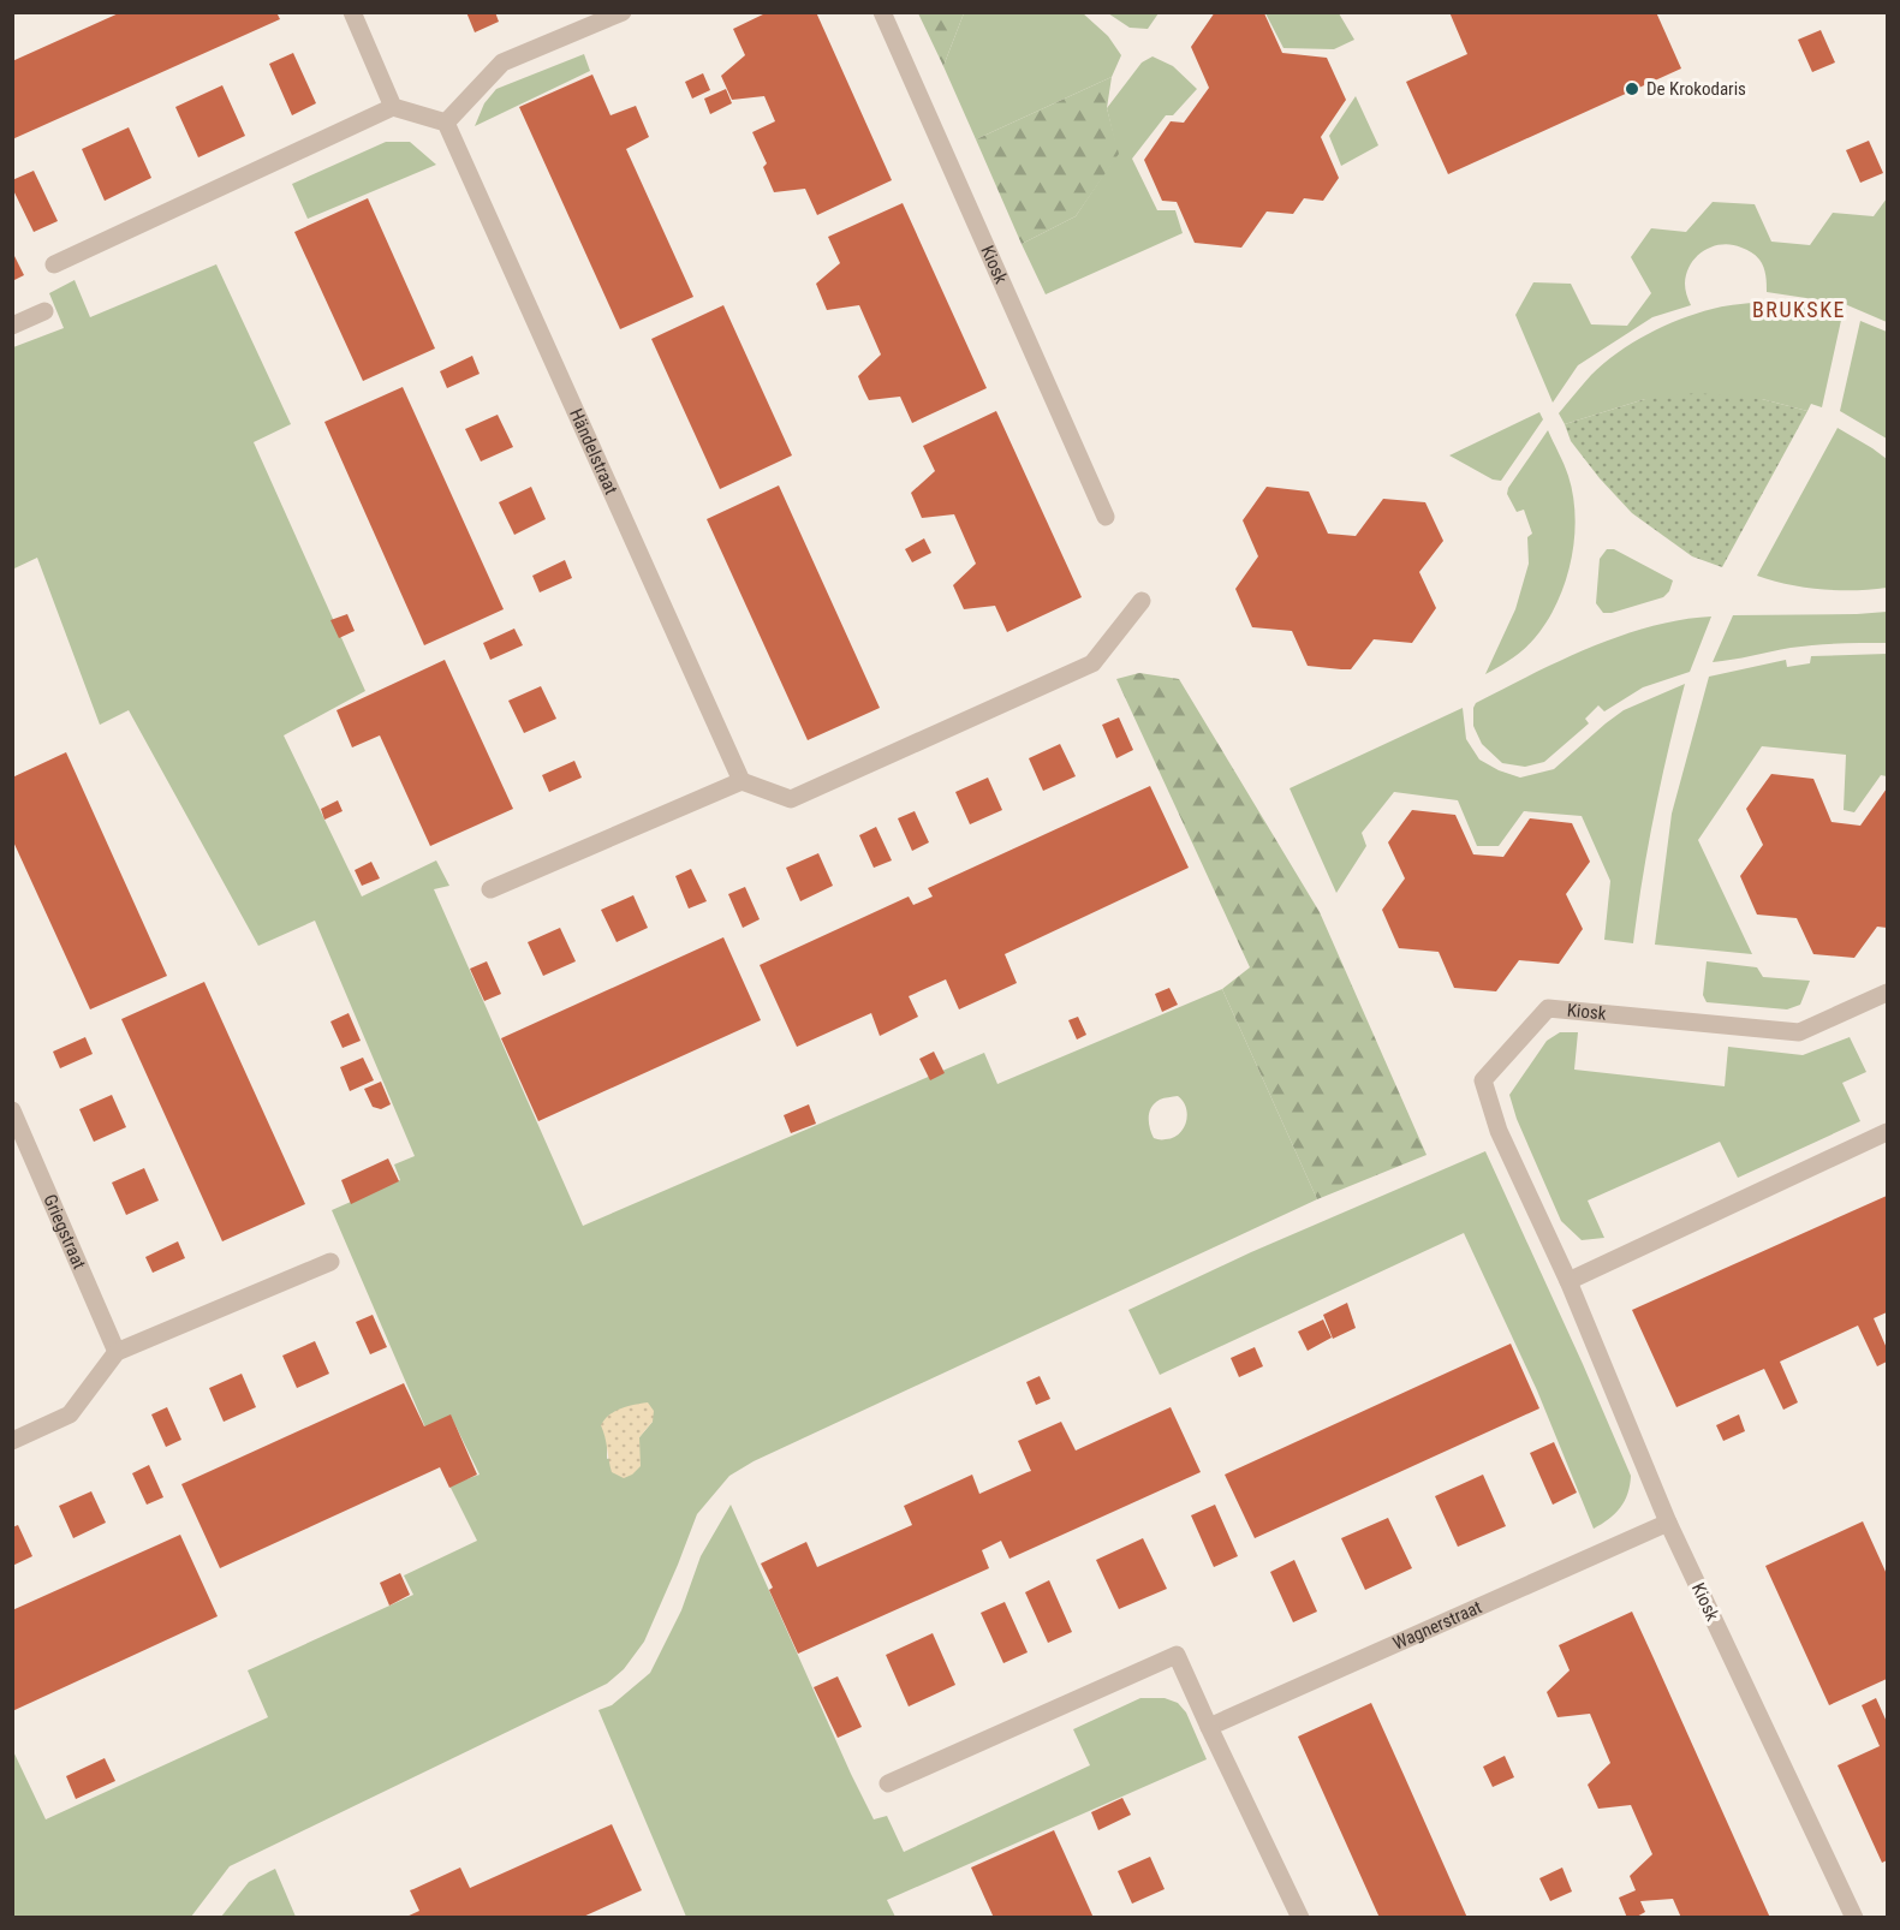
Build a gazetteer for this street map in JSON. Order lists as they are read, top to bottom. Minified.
{"streets":{"street":["Kiosk","Händelstraat","Griegstraat","Wagnerstraat"]},"crossings":[["Kiosk","Wagnerstraat"]],"districts":["BRUKSKE"],"places":["De Krokodaris"]}
